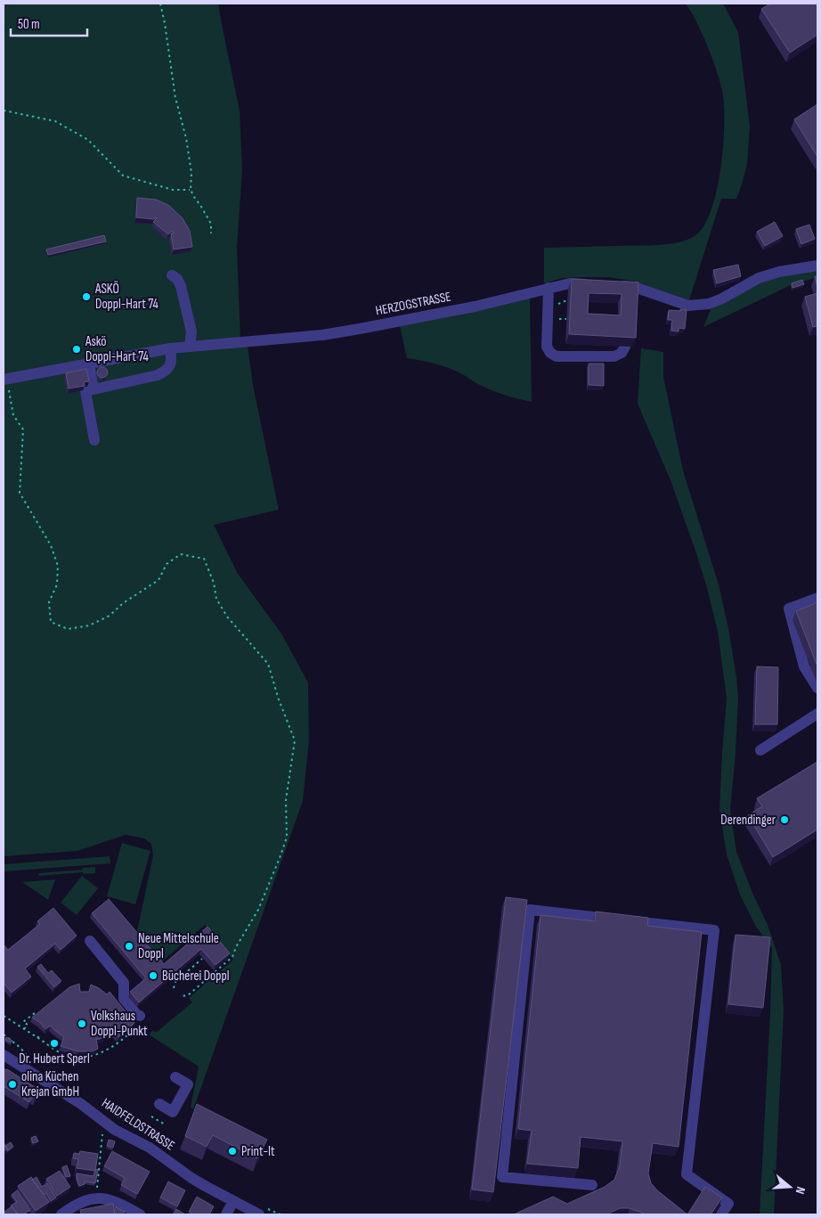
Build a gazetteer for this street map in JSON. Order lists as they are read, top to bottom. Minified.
{"streets":{"street":["HERZOGSTRASSE","HAIDFELDSTRASSE"]},"places":["ASKÖ Doppl-Hart 74","Askö Doppl-Hart 74","Derendinger","Neue Mittelschule Doppl","Bücherei Doppl","Volkshaus Doppl-Punkt","Dr. Hubert Sperl","olina Küchen Krejan GmbH","Print-It"],"scale_bar":"50 m","north":"right"}
